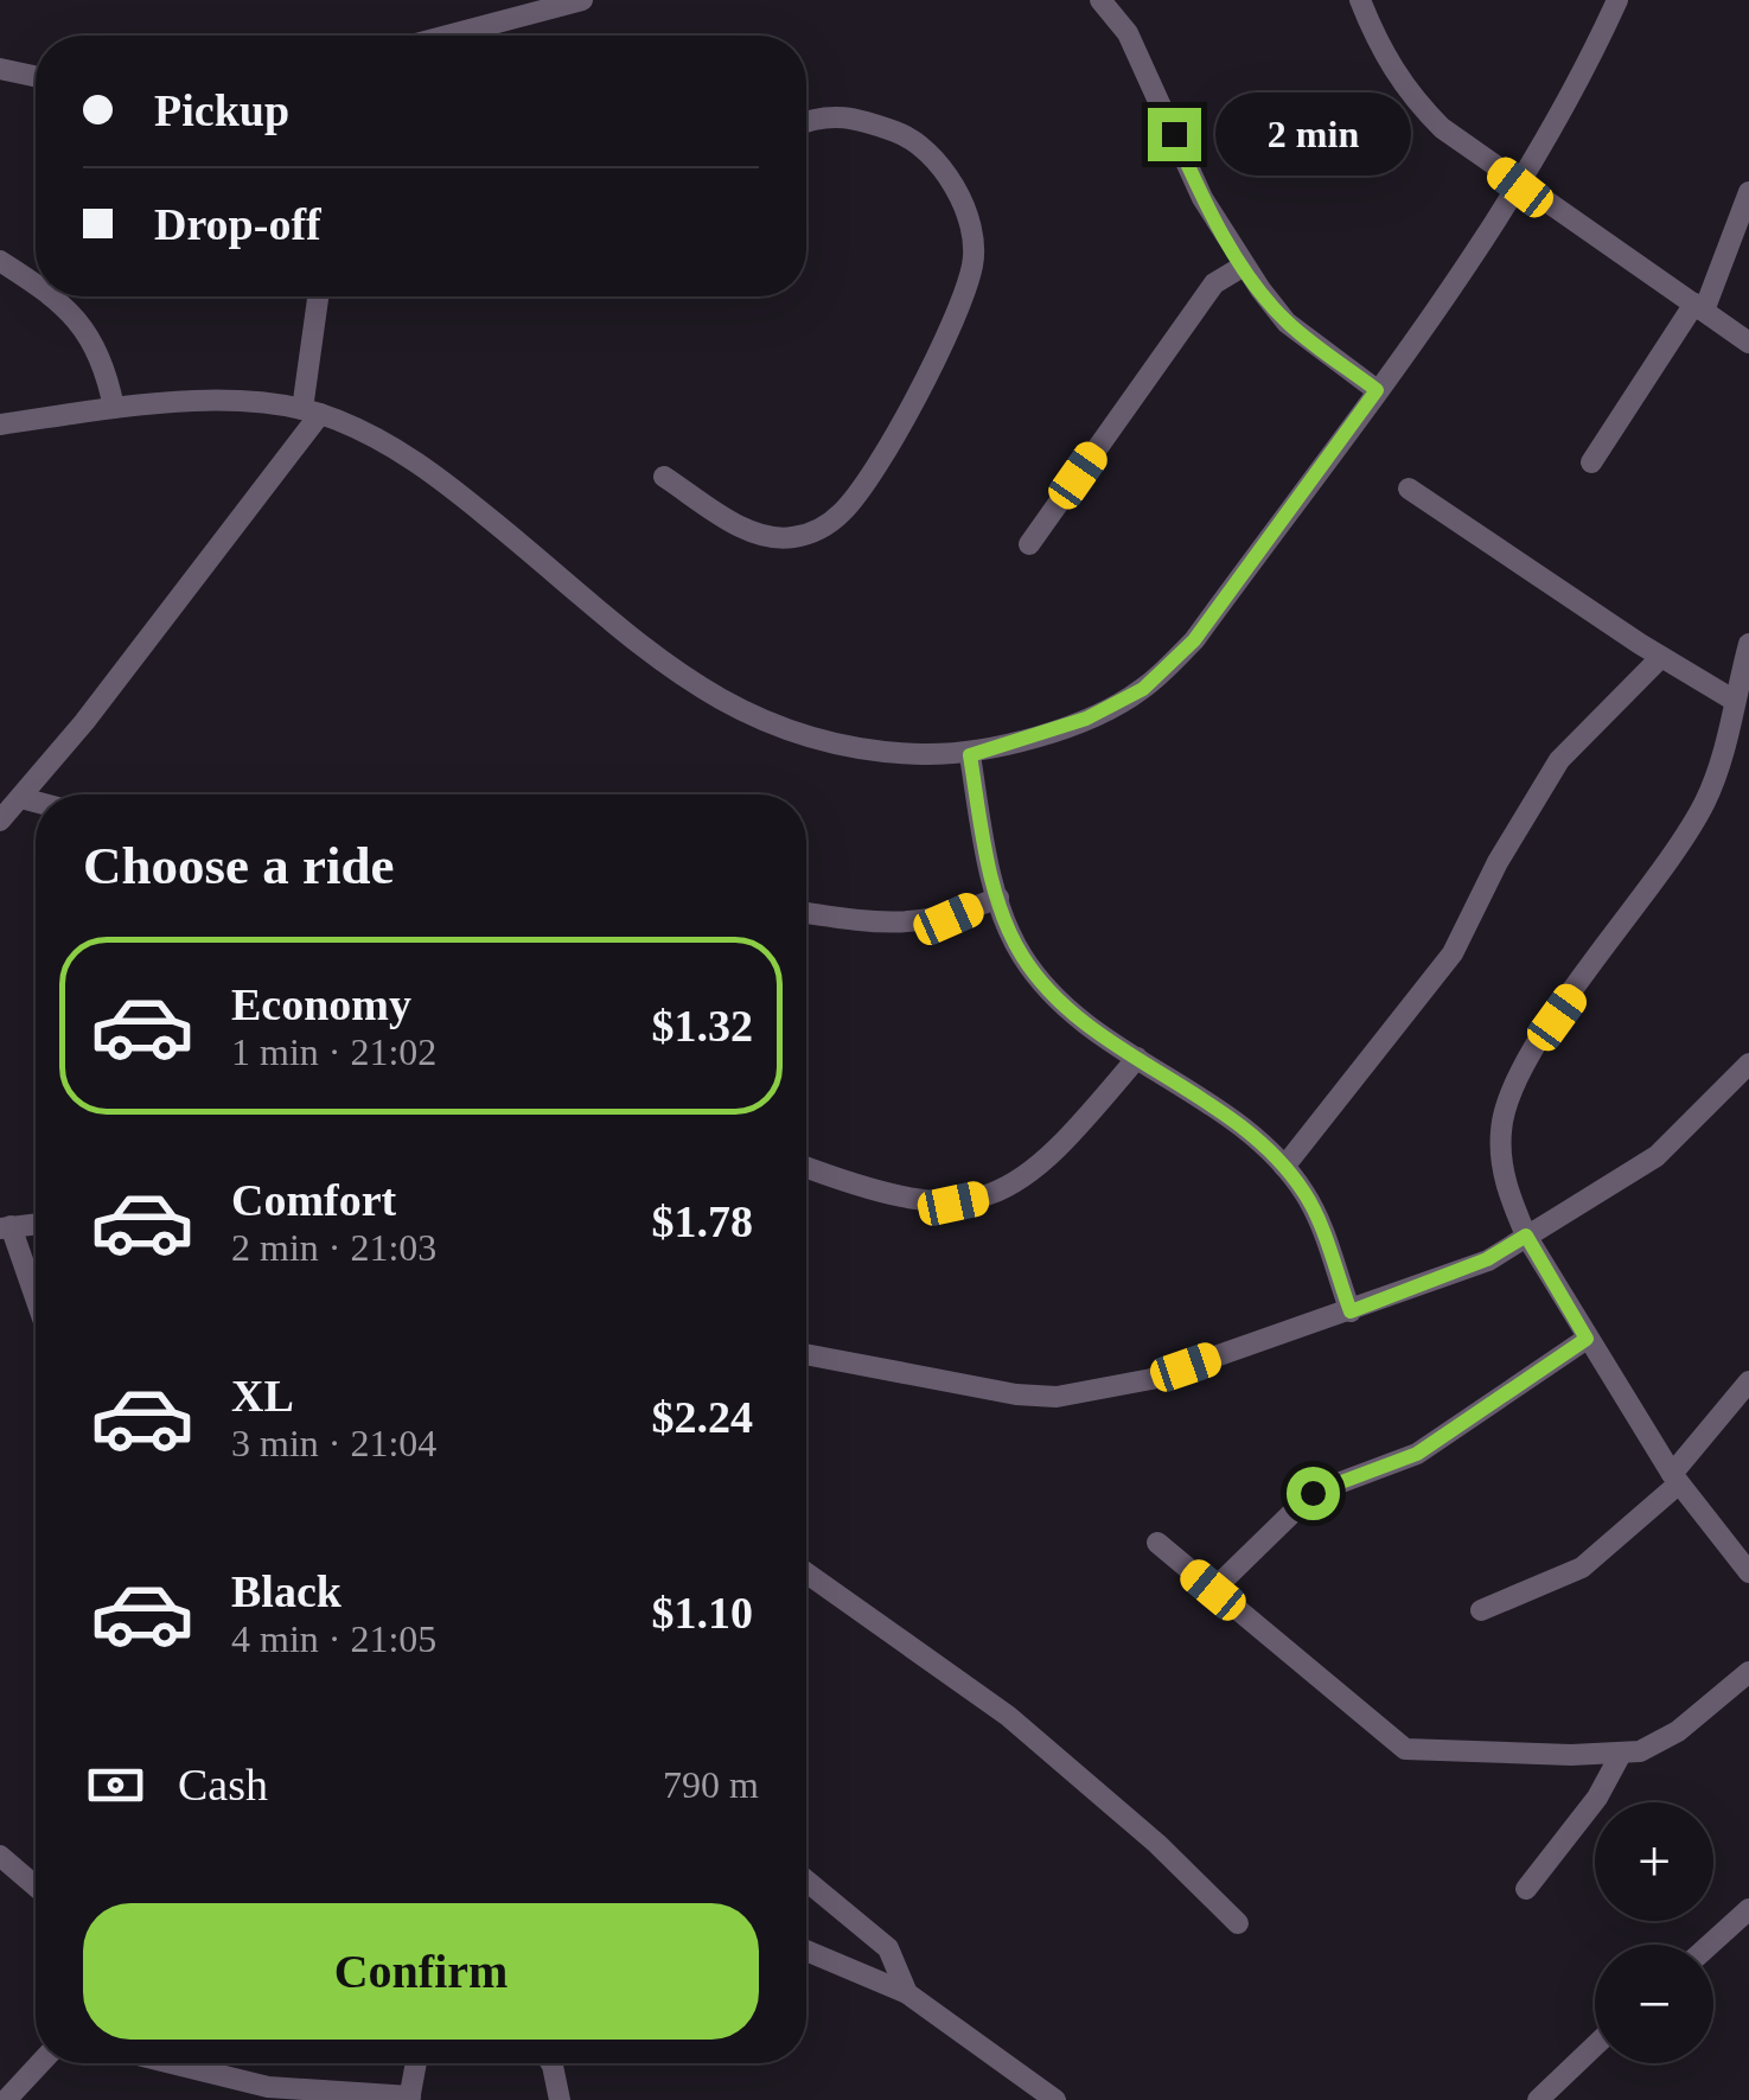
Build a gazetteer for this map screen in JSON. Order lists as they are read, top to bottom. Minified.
{"page":{"banner":["Pickup","Drop-off"],"bubble":"2 min","heading":"Choose a ride","list":[{"name":"Economy","note":"1 min · 21:02","value":"$1.32"},{"name":"Comfort","note":"2 min · 21:03","value":"$1.78"},{"name":"XL","note":"3 min · 21:04","value":"$2.24"},{"name":"Black","note":"4 min · 21:05","value":"$1.10"}],"pay":["Cash","790 m"],"map_buttons":["+","−"],"buttons":"Confirm"}}
